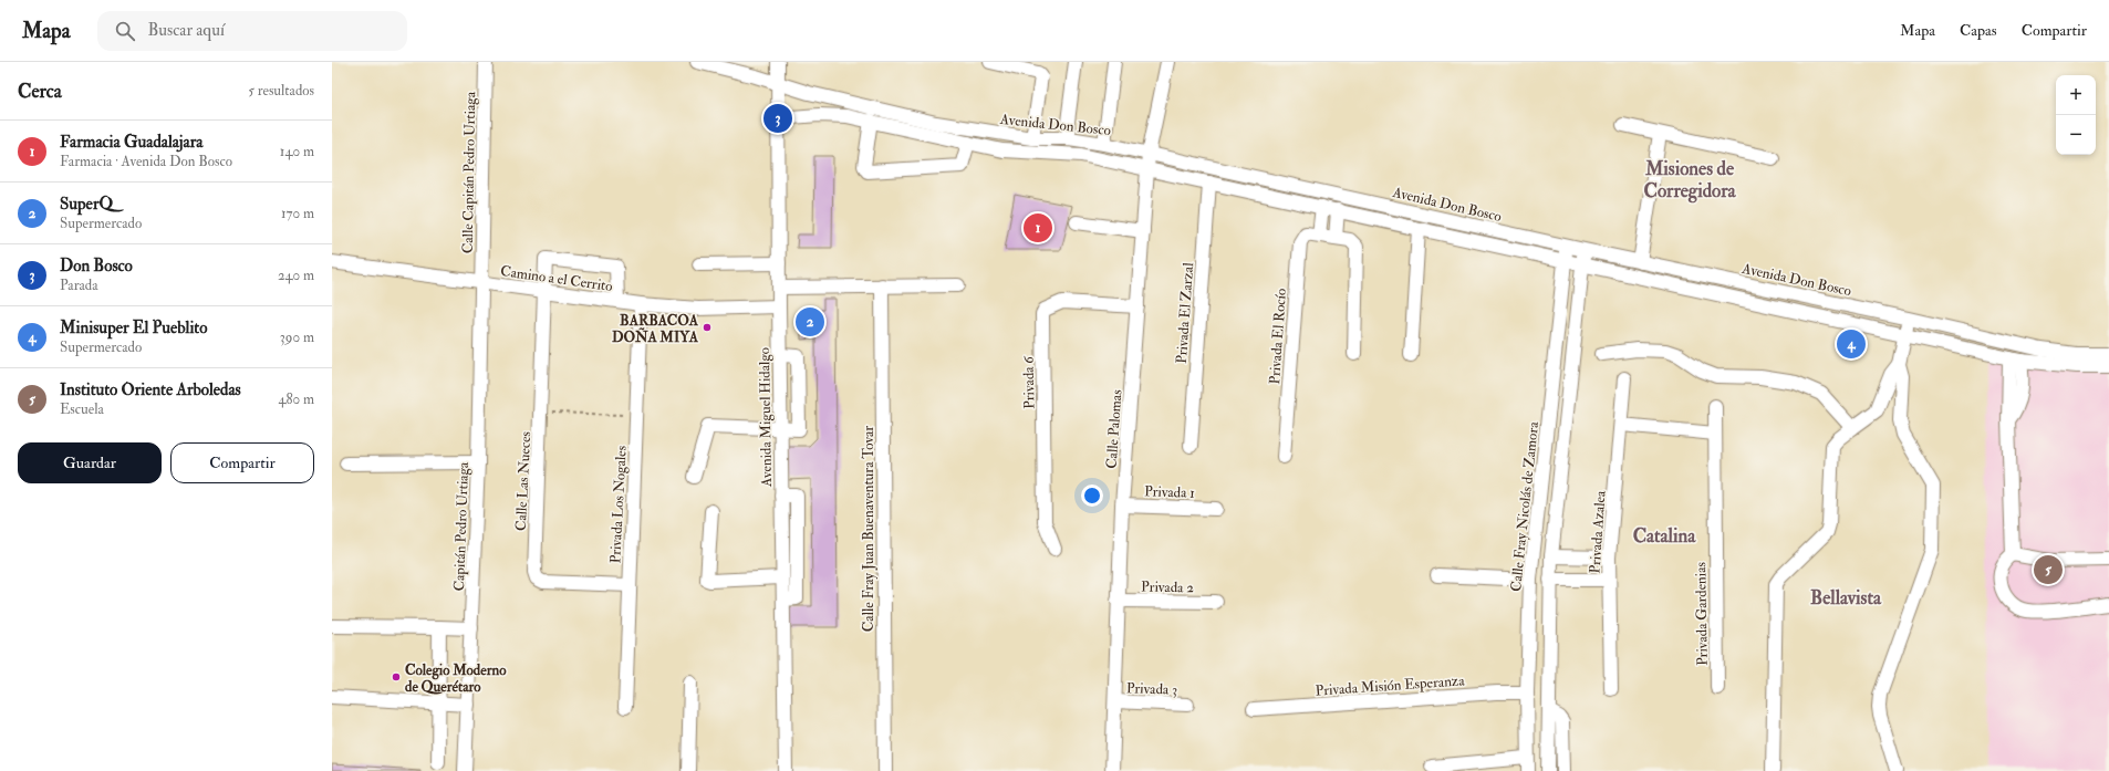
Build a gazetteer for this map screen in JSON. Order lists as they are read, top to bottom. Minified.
{"streets":{"street":["Avenida Don Bosco","Calle Capitán Pedro Urtiaga","Camino a el Cerrito","Privada El Zarzal","Privada El Rocío","Privada 6","Avenida Miguel Hidalgo","Calle Palomas","Calle Las Nueces","Privada 1","Privada Los Nogales","Calle Fray Nicolás de Zamora","Capitán Pedro Urtiaga","Calle Fray Juan Buenaventura Tovar","Privada Azalea","Privada 2","Privada Gardenias","Privada Misión Esperanza","Privada 3"]},"crossings":[["Avenida Don Bosco","Privada El Zarzal"],["Avenida Don Bosco","Avenida Miguel Hidalgo"],["Avenida Don Bosco","Calle Palomas"],["Avenida Don Bosco","Calle Fray Nicolás de Zamora"],["Calle Capitán Pedro Urtiaga","Camino a el Cerrito"],["Calle Capitán Pedro Urtiaga","Capitán Pedro Urtiaga"],["Camino a el Cerrito","Avenida Miguel Hidalgo"],["Camino a el Cerrito","Calle Las Nueces"],["Camino a el Cerrito","Privada Los Nogales"],["Camino a el Cerrito","Capitán Pedro Urtiaga"],["Privada 6","Calle Palomas"],["Calle Palomas","Privada 1"],["Calle Palomas","Privada 2"],["Calle Palomas","Privada 3"],["Calle Las Nueces","Privada Los Nogales"],["Calle Fray Nicolás de Zamora","Privada Misión Esperanza"]],"districts":["Misiones de Corregidora","Catalina","Bellavista"],"places":["BARBACOA DOÑA MIYA","Colegio Moderno de Querétaro"],"page":{"header":"Mapa","search":"Buscar aquí","nav":["Mapa","Capas","Compartir"],"heading":["Cerca","5 resultados"],"map_buttons":["+","−"],"pins":["3","1","2","4","5"],"list":[{"mark":"1","name":"Farmacia Guadalajara","note":"Farmacia · Avenida Don Bosco","value":"140 m"},{"mark":"2","name":"SuperQ","note":"Supermercado","value":"170 m"},{"mark":"3","name":"Don Bosco","note":"Parada","value":"240 m"},{"mark":"4","name":"Minisuper El Pueblito","note":"Supermercado","value":"390 m"},{"mark":"5","name":"Instituto Oriente Arboledas","note":"Escuela","value":"480 m"}],"buttons":["Guardar","Compartir"]}}
